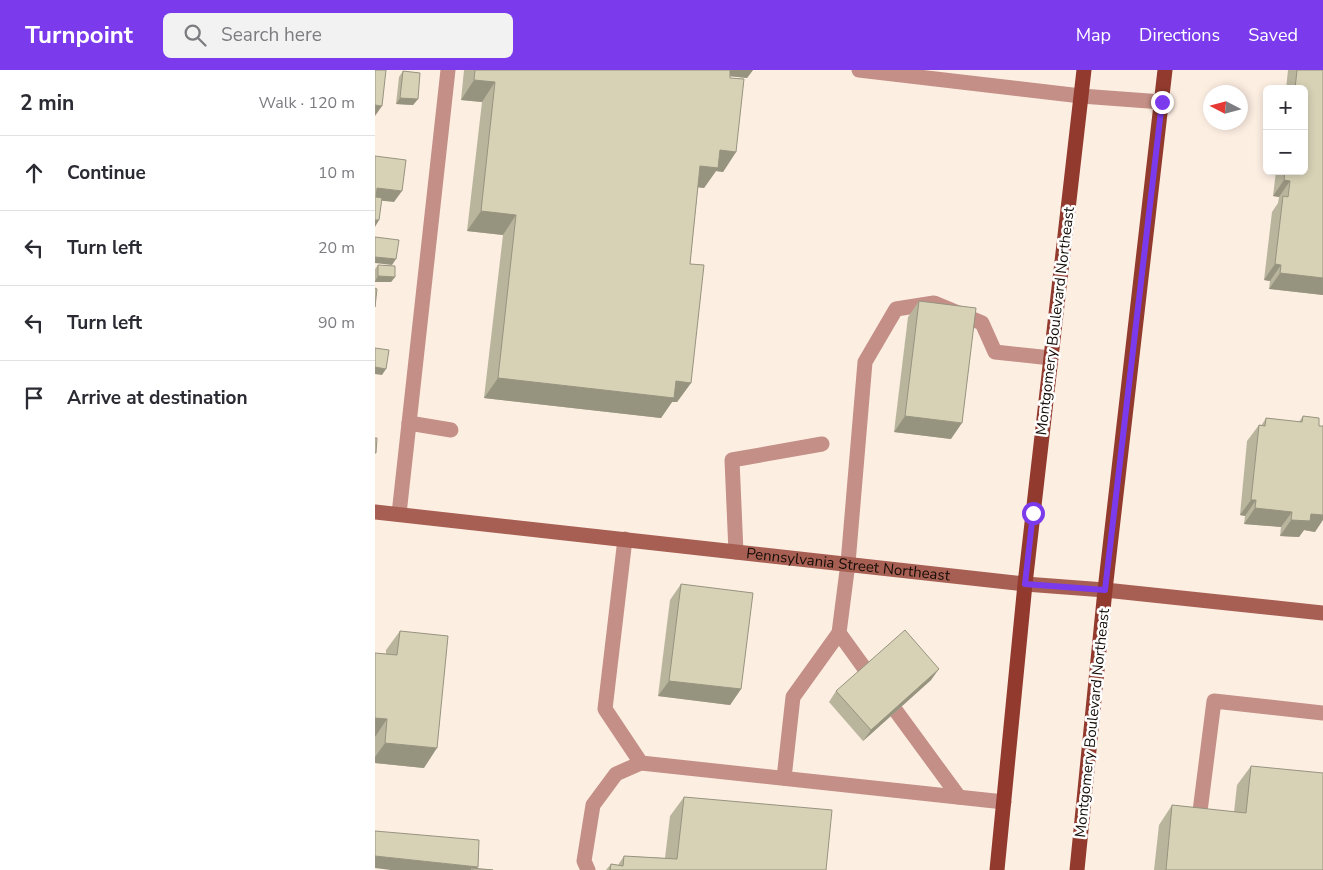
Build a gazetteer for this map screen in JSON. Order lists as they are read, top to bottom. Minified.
{"streets":{"main road":["Montgomery Boulevard Northeast"],"street":["Pennsylvania Street Northeast"]},"crossings":[["Montgomery Boulevard Northeast","Pennsylvania Street Northeast"]],"north":"left","page":{"header":"Turnpoint","search":"Search here","nav":["Map","Directions","Saved"],"heading":["2 min","Walk · 120 m"],"map_buttons":["+","−"],"list":[["Continue","10 m"],["Turn left","20 m"],["Turn left","90 m"],"Arrive at destination"]}}
